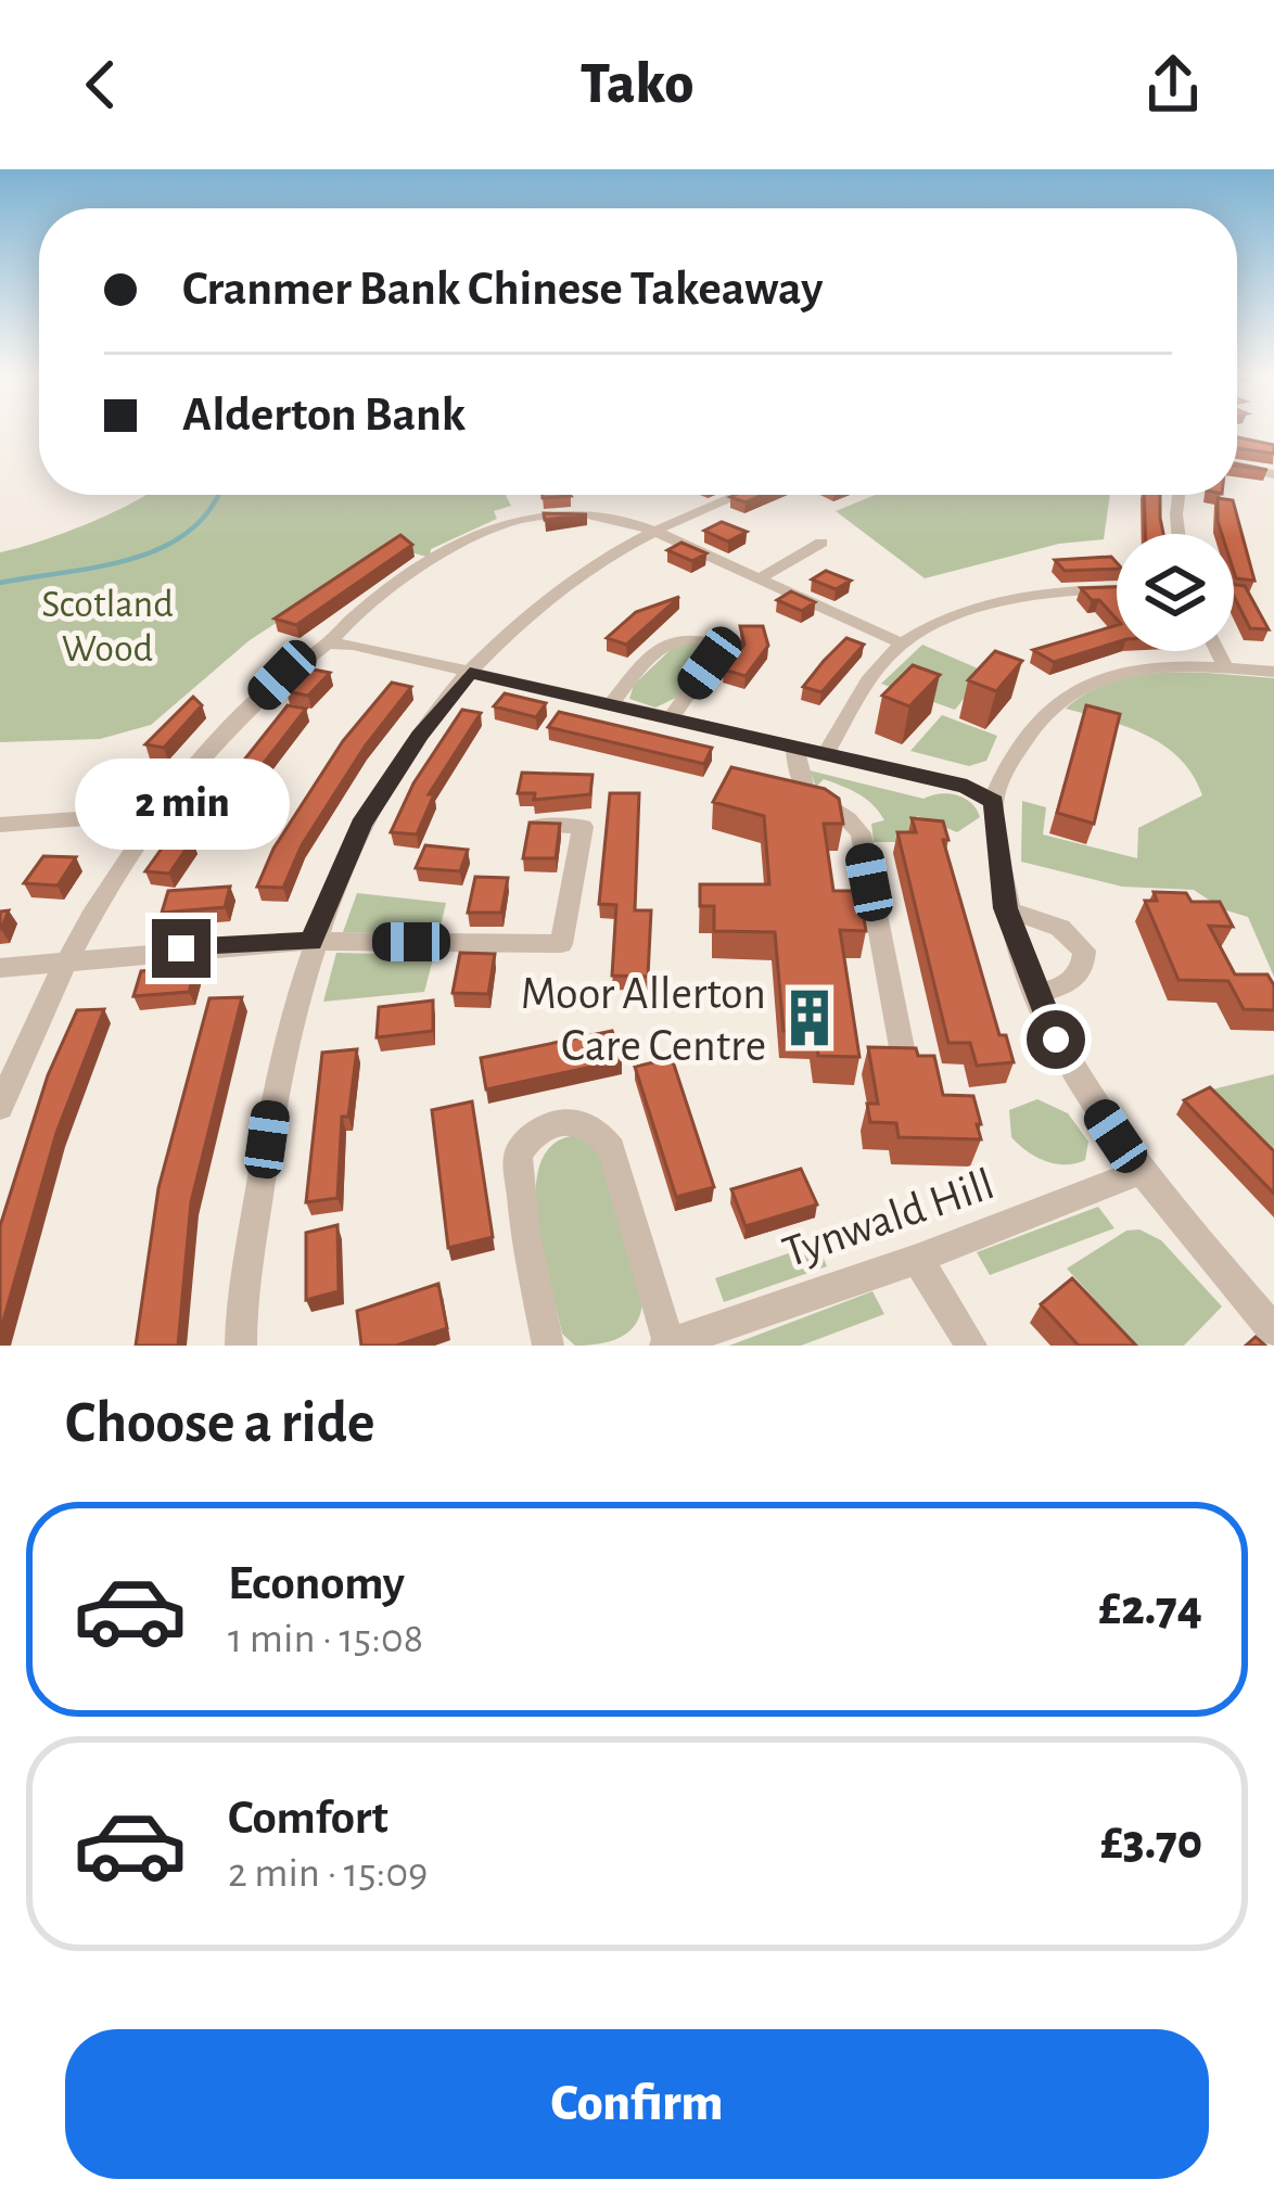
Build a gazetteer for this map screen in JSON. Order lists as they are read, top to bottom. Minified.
{"streets":{"street":["Tynwald Hill"]},"parks":["Scotland Wood"],"places":{"building":["Moor Allerton Care Centre"]},"page":{"header":"Tako","banner":["Cranmer Bank Chinese Takeaway","Alderton Bank"],"bubble":"2 min","heading":"Choose a ride","list":[{"name":"Economy","note":"1 min · 15:08","value":"£2.74"},{"name":"Comfort","note":"2 min · 15:09","value":"£3.70"}],"buttons":"Confirm"}}
